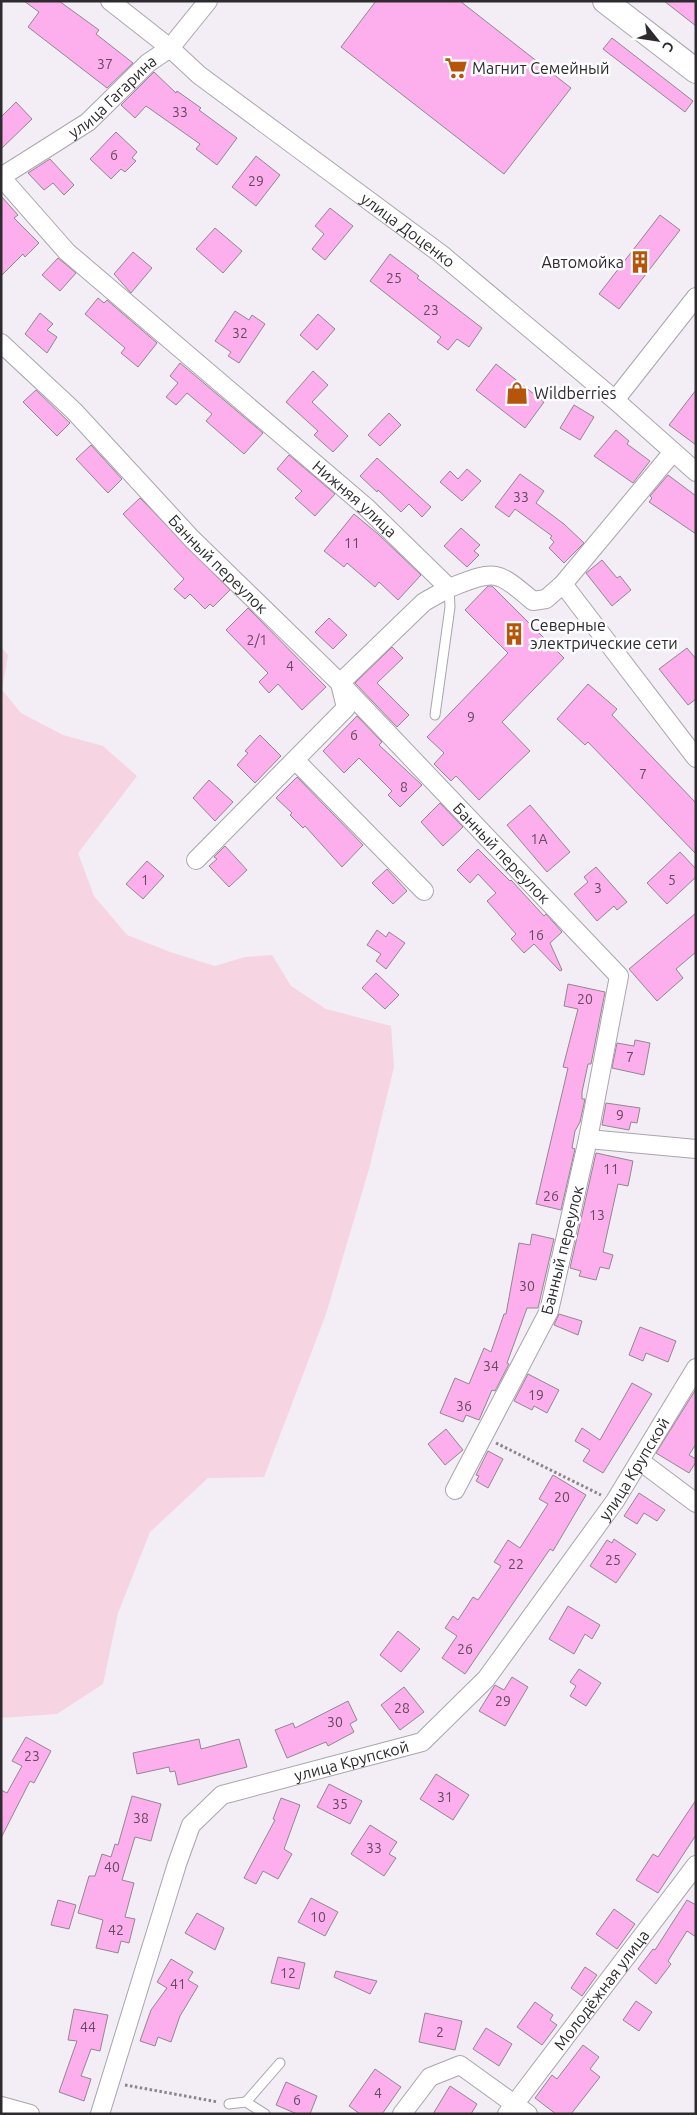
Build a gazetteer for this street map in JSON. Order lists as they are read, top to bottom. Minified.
{"streets":{"street":["улица Гагарина","улица Доценко","Нижняя улица","Банный переулок","улица Крупской","Молодёжная улица"]},"crossings":[["улица Гагарина","улица Доценко"],["улица Гагарина","Нижняя улица"]],"places":{"supermarket":["Магнит Семейный"],"building":["Автомойка","Северные электрические сети"],"shop":["Wildberries"]},"house_numbers":["37","33","6","29","25","23","32","33","11","2/1","4","9","6","7","8","1А","1","5","3","16","20","7","9","11","26","13","30","34","19","36","20","25","22","26","29","28","30","23","31","35","38","33","40","10","42","12","41","44","2","4","6"],"north":"bottom right"}
